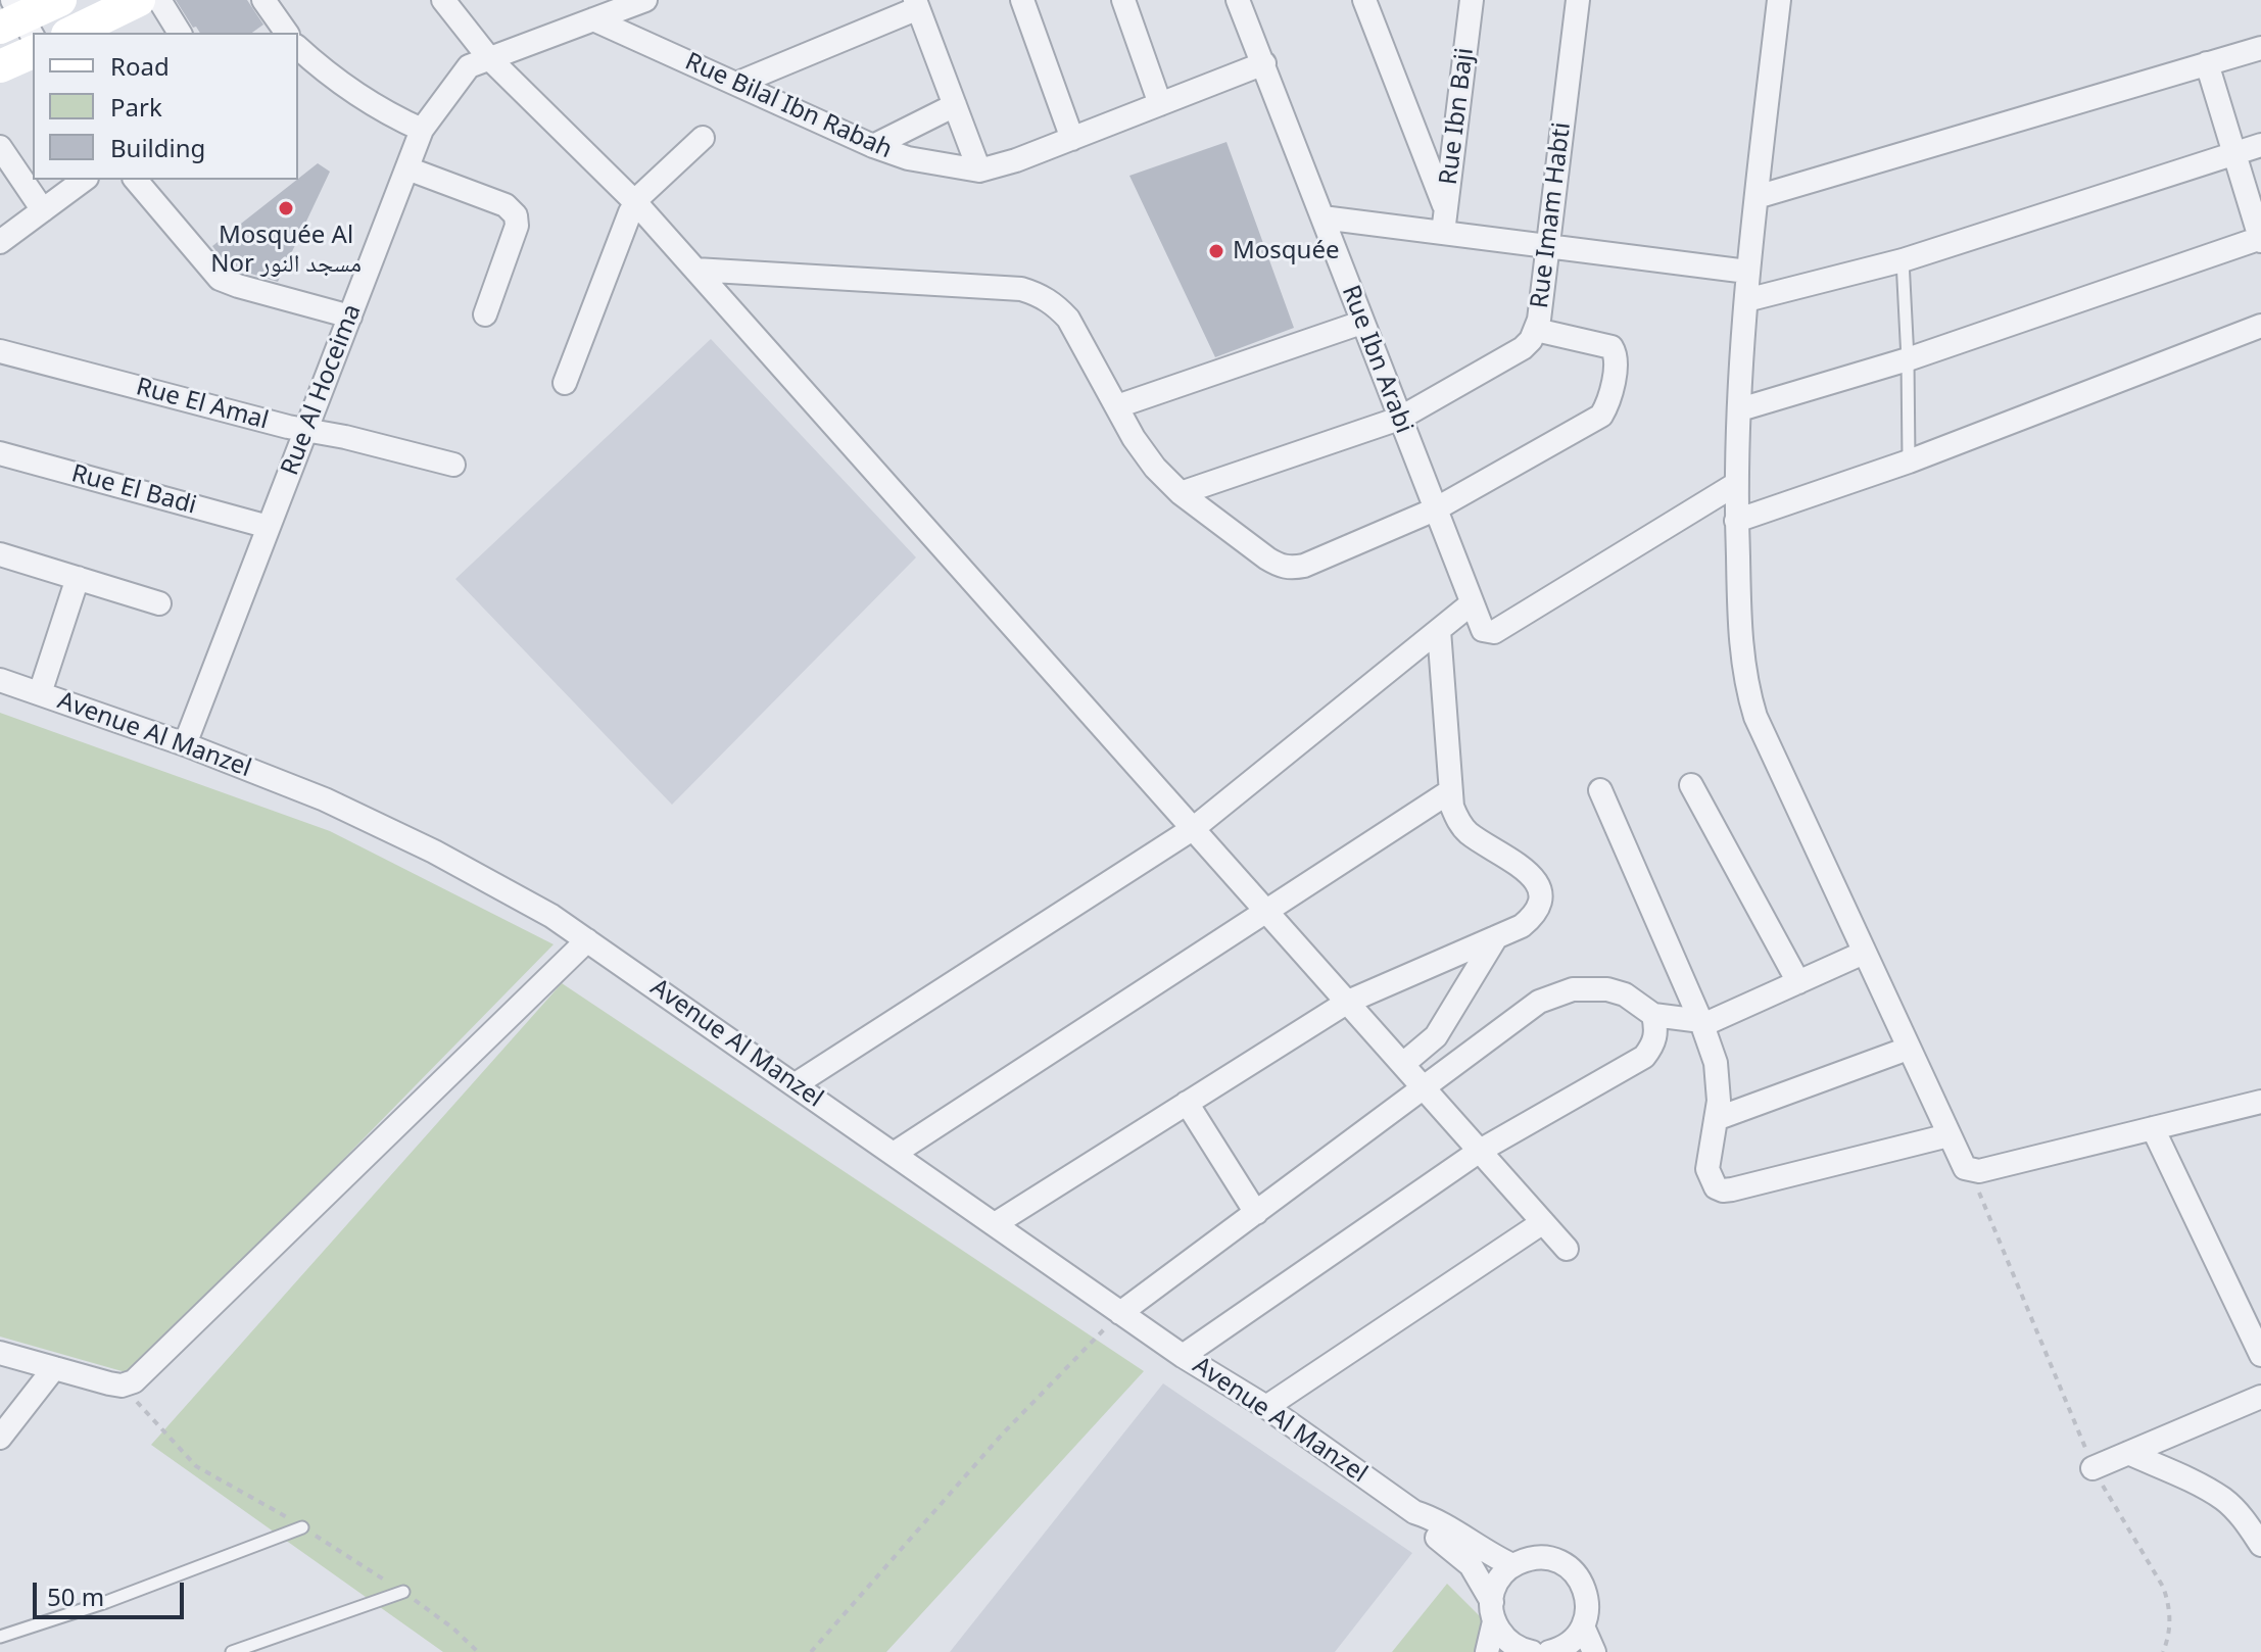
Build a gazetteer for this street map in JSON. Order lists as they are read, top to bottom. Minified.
{"streets":{"street":["Rue Bilal Ibn Rabah","Rue Ibn Baji","Rue Imam Habti","Rue Ibn Arabi","Rue Al Hoceima","Rue El Amal","Rue El Badi","Avenue Al Manzel"]},"crossings":[["Rue Bilal Ibn Rabah","Rue Ibn Arabi"],["Rue Bilal Ibn Rabah","Rue Al Hoceima"],["Rue Imam Habti","Rue Ibn Arabi"],["Rue Al Hoceima","Rue El Amal"],["Rue Al Hoceima","Rue El Badi"],["Rue Al Hoceima","Avenue Al Manzel"]],"places":["Mosquée Al Nor مسجد النور","Mosquée"],"legend":["Road","Park","Building"],"scale_bar":"50 m"}
